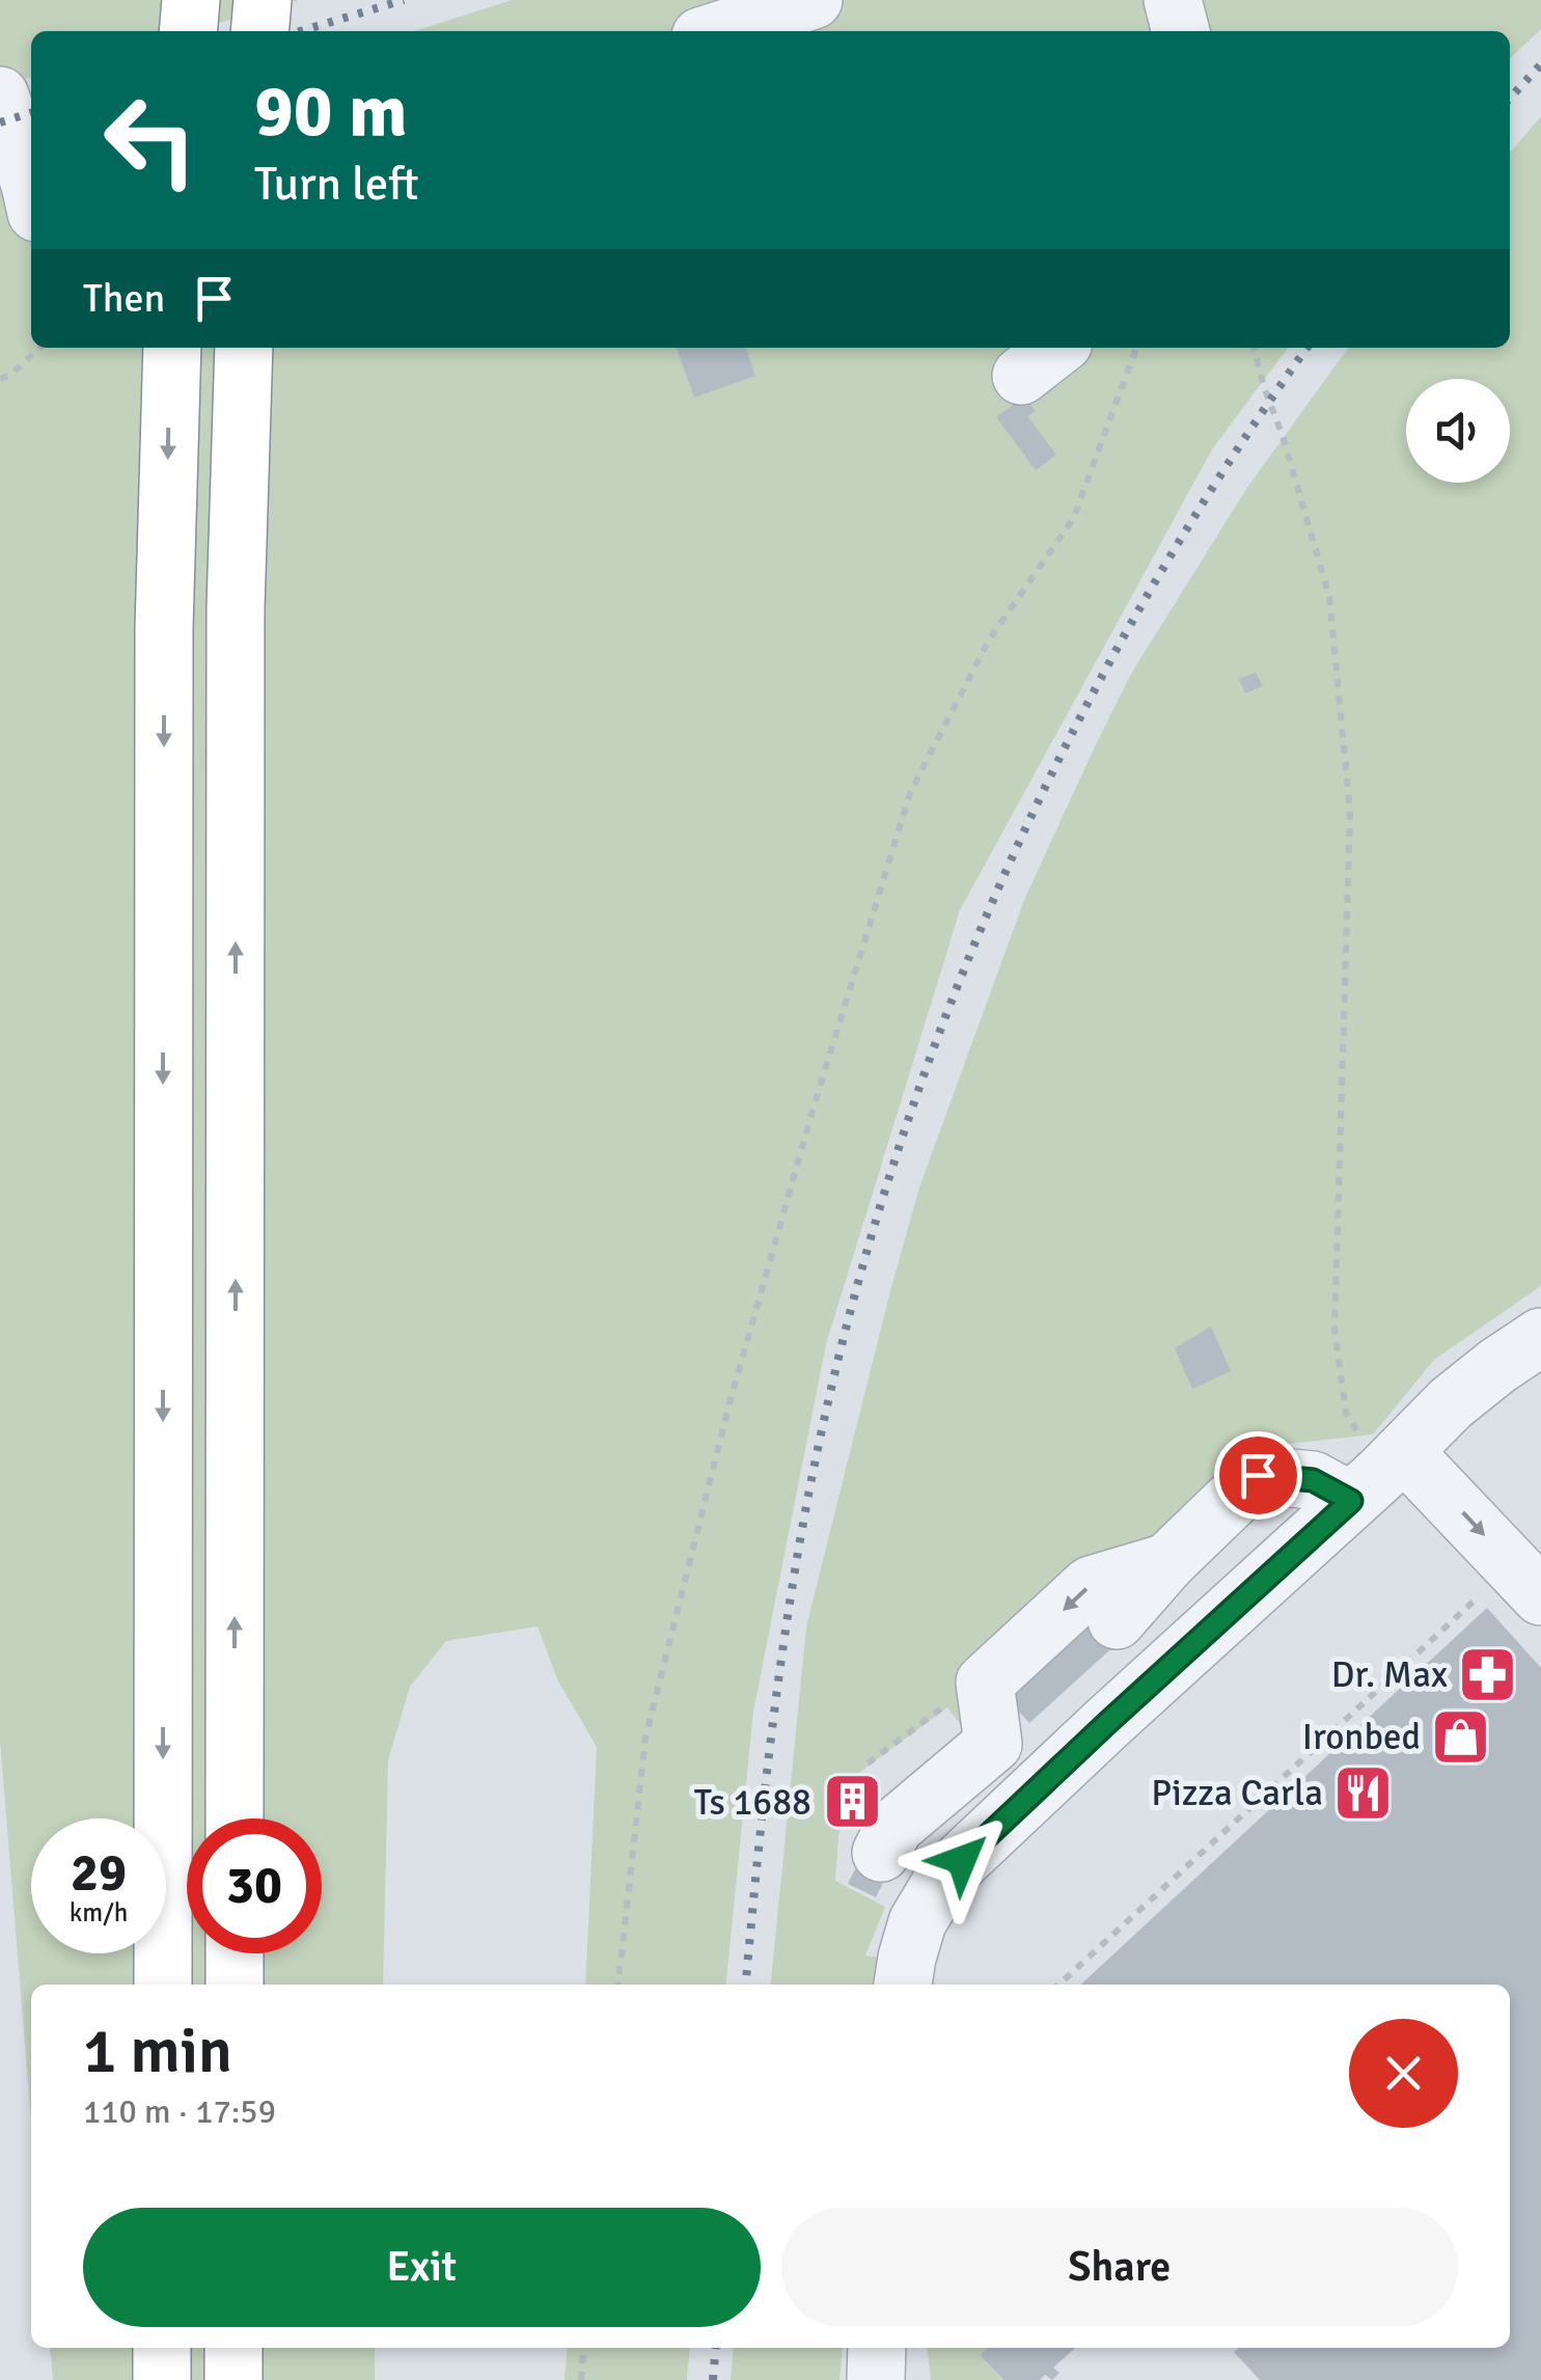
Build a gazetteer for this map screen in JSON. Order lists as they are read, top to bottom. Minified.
{"places":{"pharmacy":["Dr. Max"],"shop":["Ironbed"],"restaurant":["Pizza Carla"],"building":["Ts 1688"]},"page":{"turn":["90 m","Turn left"],"then":"Then","speed":"29 km/h","limit":"30","heading":["1 min","110 m · 17:59"],"buttons":["Exit","Share"]}}
